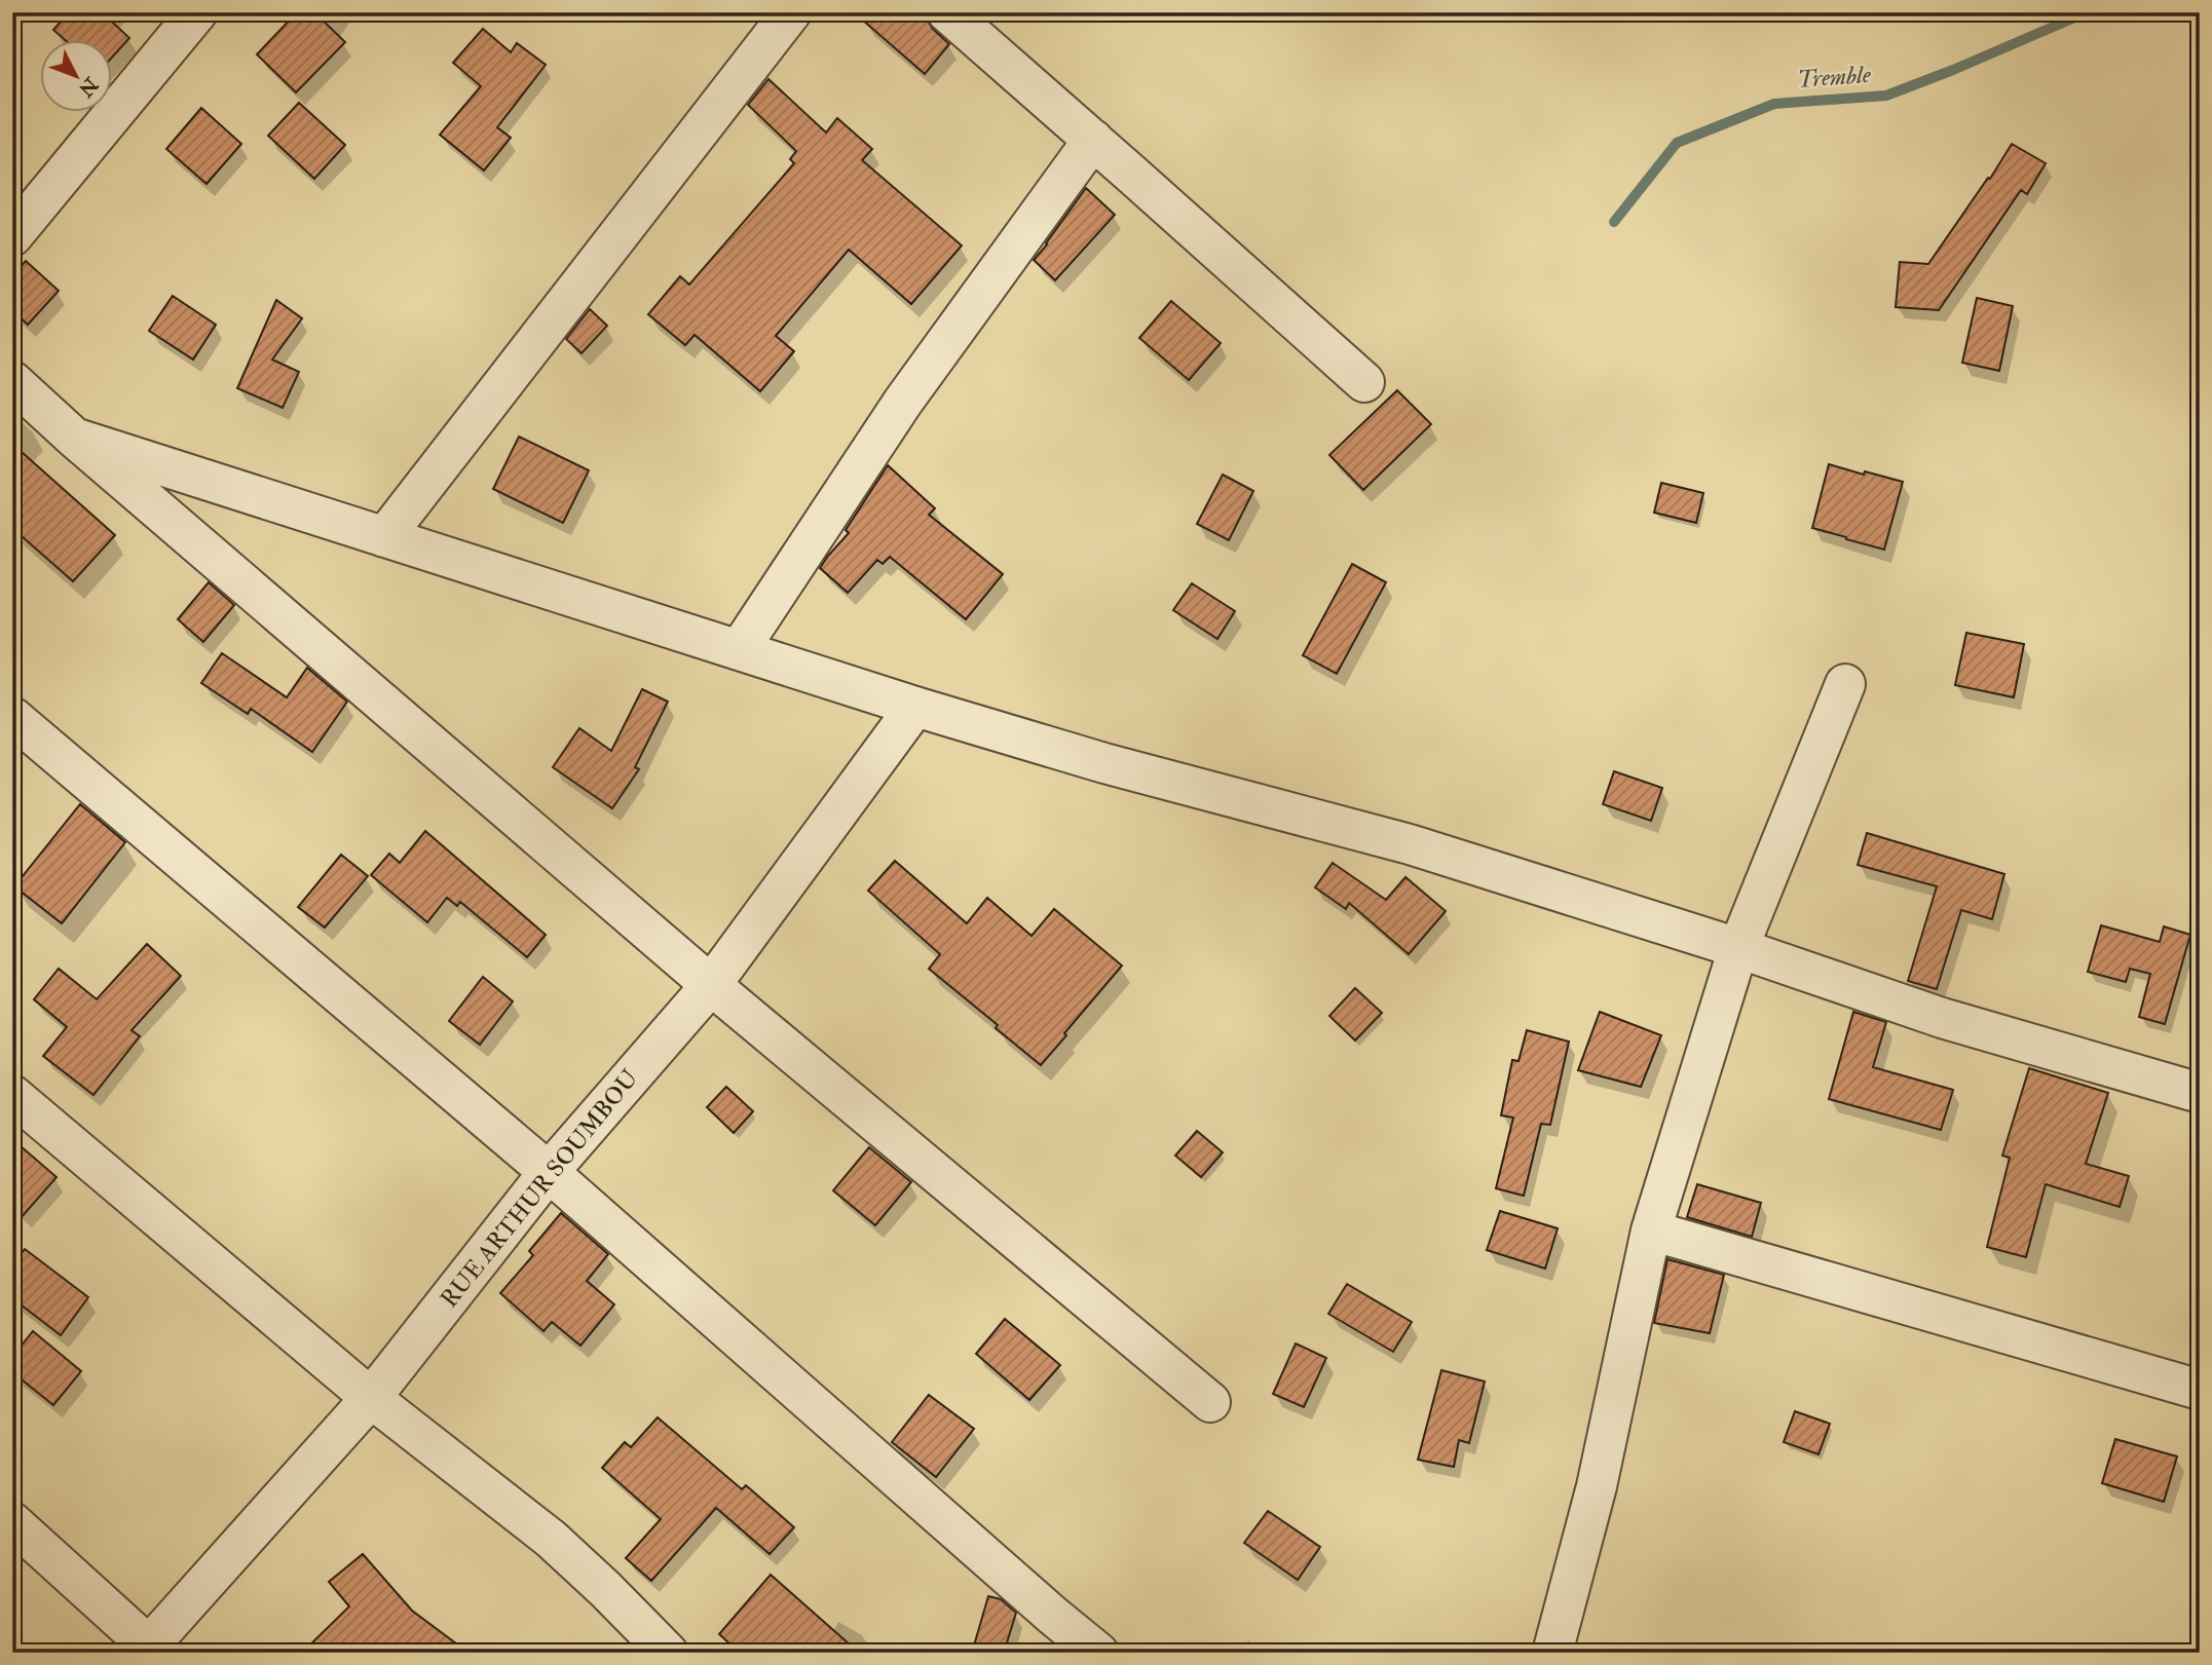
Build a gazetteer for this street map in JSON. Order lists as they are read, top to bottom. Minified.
{"streets":{"street":["RUE ARTHUR SOUMBOU"]},"water":["Tremble"],"north":"bottom right"}
